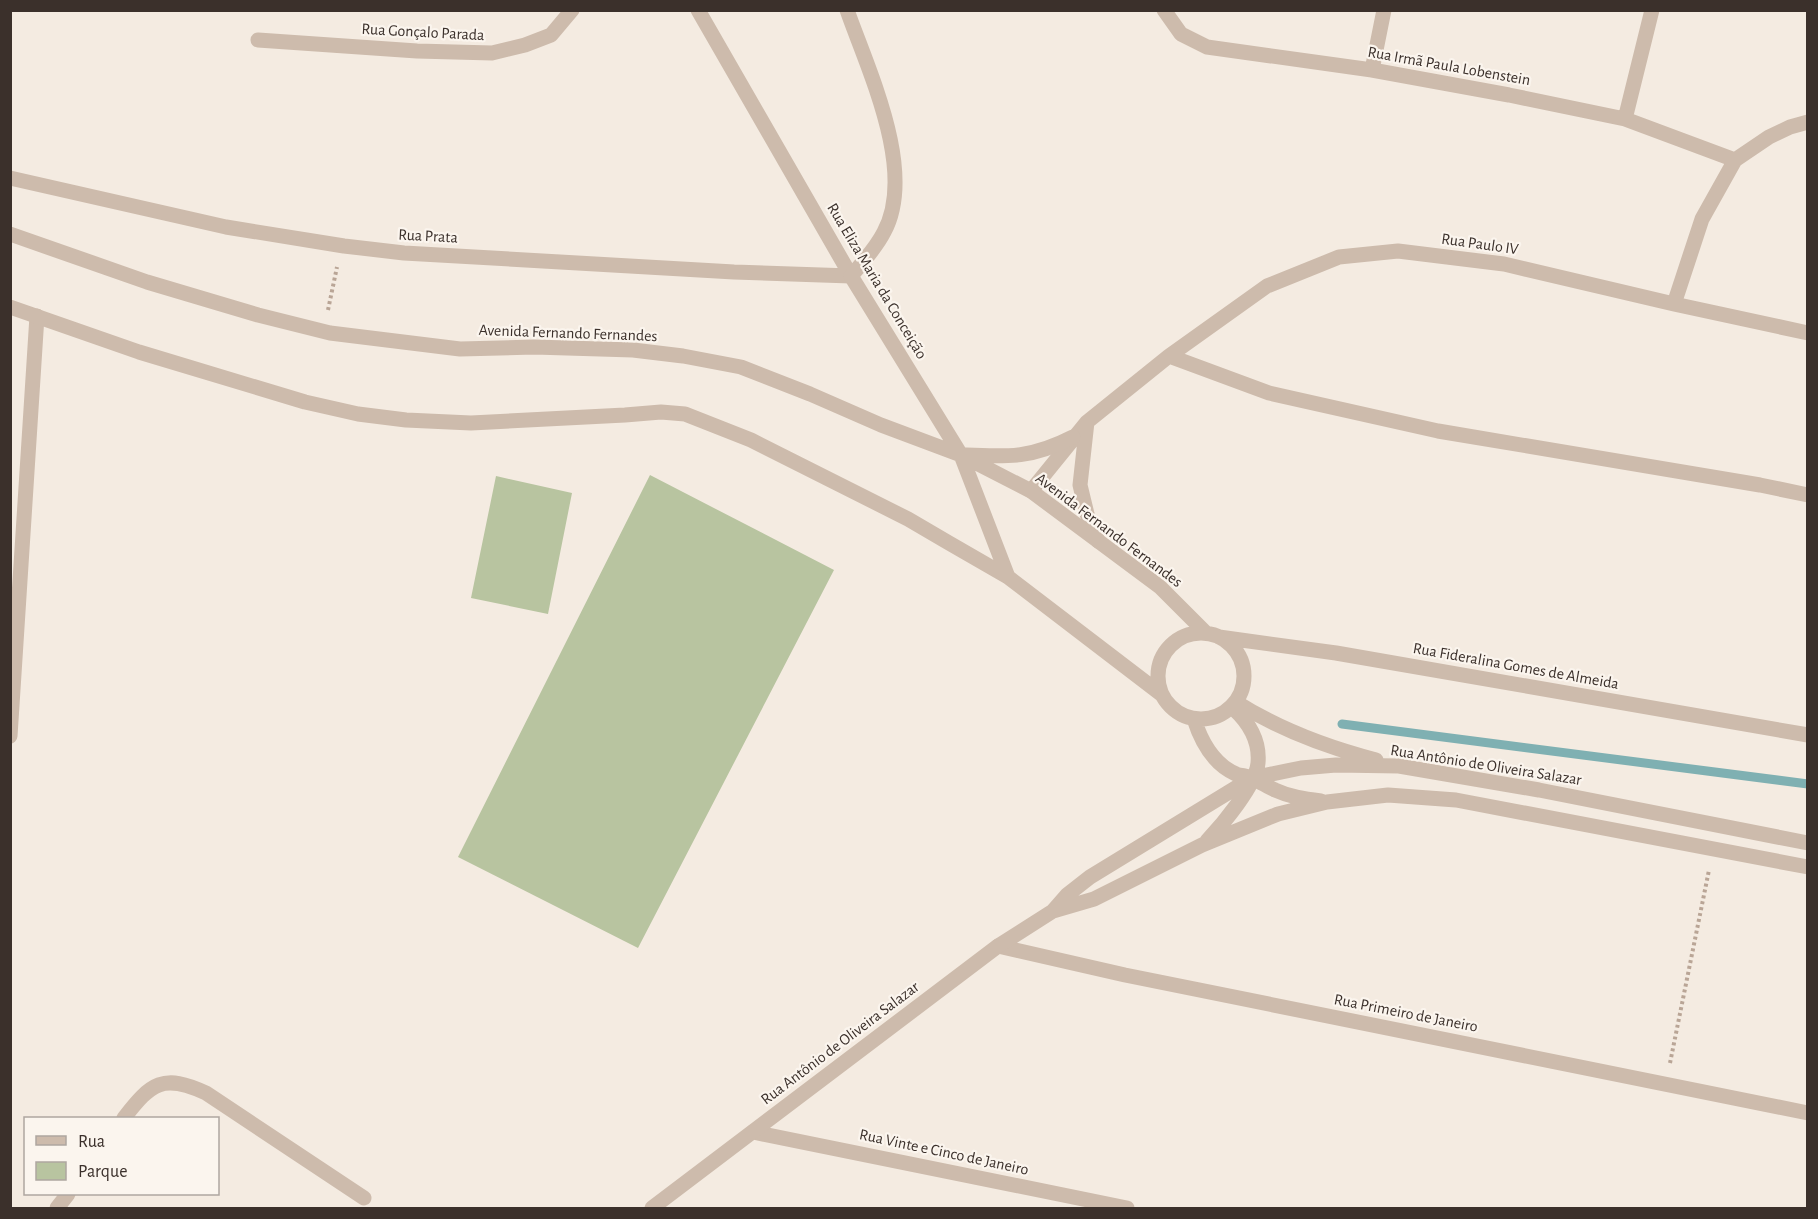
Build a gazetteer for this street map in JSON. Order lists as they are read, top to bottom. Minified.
{"streets":{"street":["Rua Gonçalo Parada","Rua Irmã Paula Lobenstein","Rua Prata","Rua Paulo IV","Rua Eliza Maria da Conceição","Avenida Fernando Fernandes","Rua Fideralina Gomes de Almeida","Rua Antônio de Oliveira Salazar","Rua Primeiro de Janeiro","Rua Vinte e Cinco de Janeiro"]},"crossings":[["Rua Prata","Rua Eliza Maria da Conceição"],["Rua Paulo IV","Avenida Fernando Fernandes"],["Rua Eliza Maria da Conceição","Avenida Fernando Fernandes"],["Avenida Fernando Fernandes","Rua Fideralina Gomes de Almeida"],["Rua Antônio de Oliveira Salazar","Rua Primeiro de Janeiro"],["Rua Antônio de Oliveira Salazar","Rua Vinte e Cinco de Janeiro"]],"legend":["Rua","Parque"]}
